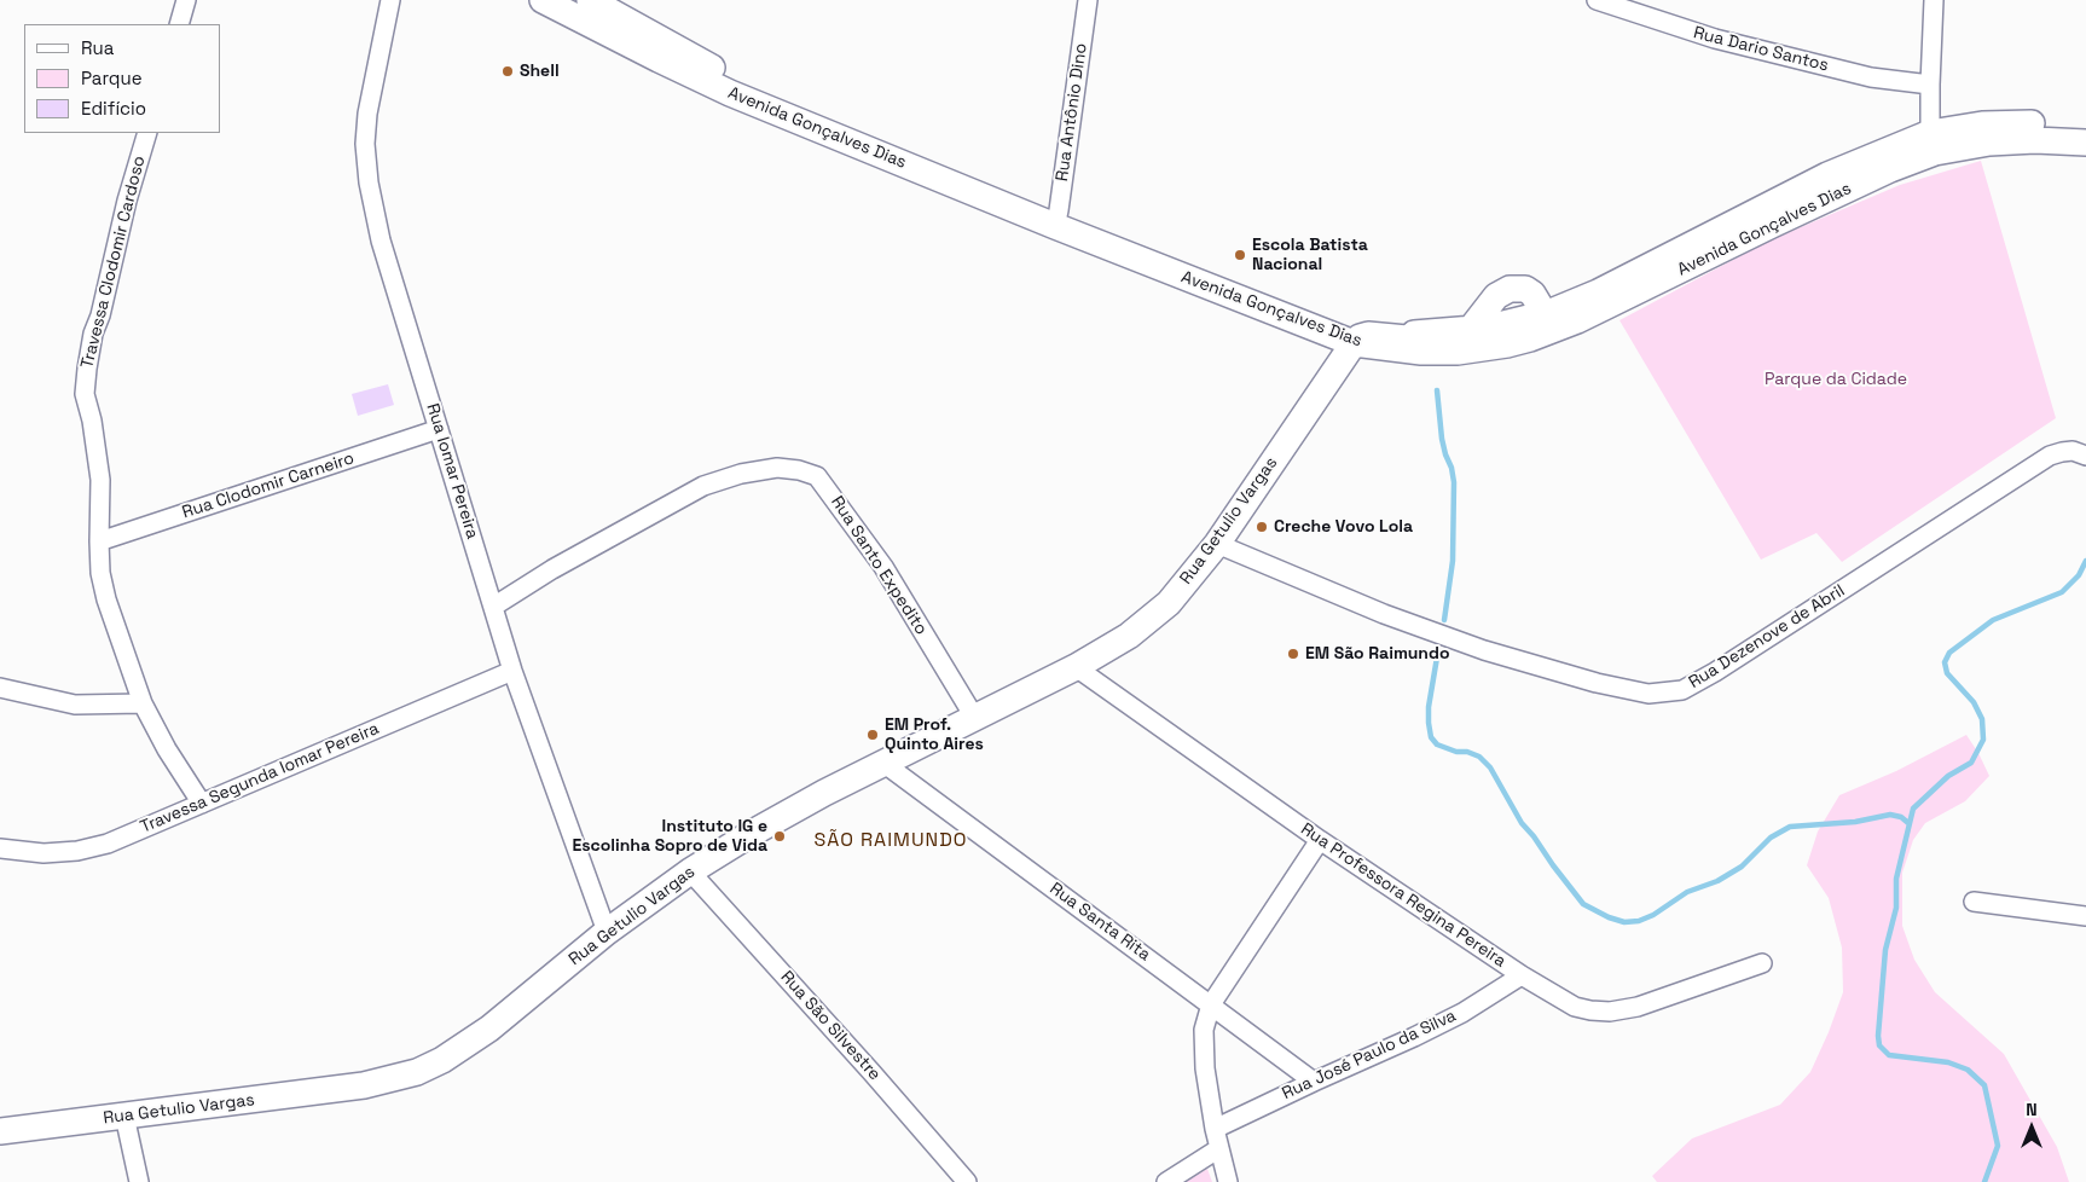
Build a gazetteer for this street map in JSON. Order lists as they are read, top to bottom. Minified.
{"streets":{"main road":["Avenida Gonçalves Dias","Rua Getulio Vargas"],"street":["Rua Dario Santos","Rua Antônio Dino","Travessa Clodomir Cardoso","Rua Iomar Pereira","Rua Clodomir Carneiro","Rua Santo Expedito","Rua Dezenove de Abril","Travessa Segunda Iomar Pereira","Rua Professora Regina Pereira","Rua Santa Rita","Rua São Silvestre","Rua José Paulo da Silva"]},"crossings":[["Rua Antônio Dino","Avenida Gonçalves Dias"],["Avenida Gonçalves Dias","Rua Getulio Vargas"],["Travessa Clodomir Cardoso","Rua Clodomir Carneiro"],["Travessa Clodomir Cardoso","Travessa Segunda Iomar Pereira"],["Rua Iomar Pereira","Rua Clodomir Carneiro"],["Rua Iomar Pereira","Rua Getulio Vargas"],["Rua Iomar Pereira","Rua Santo Expedito"],["Rua Iomar Pereira","Travessa Segunda Iomar Pereira"],["Rua Getulio Vargas","Rua Santo Expedito"],["Rua Getulio Vargas","Rua Dezenove de Abril"],["Rua Getulio Vargas","Rua Professora Regina Pereira"],["Rua Getulio Vargas","Rua Santa Rita"],["Rua Getulio Vargas","Rua São Silvestre"],["Rua Professora Regina Pereira","Rua José Paulo da Silva"],["Rua Santa Rita","Rua José Paulo da Silva"]],"districts":["SÃO RAIMUNDO"],"parks":["Parque da Cidade"],"places":["Shell","Escola Batista Nacional","Creche Vovo Lola","EM São Raimundo","EM Prof. Quinto Aires","Instituto IG e Escolinha Sopro de Vida"],"legend":["Rua","Parque","Edifício"],"north":"top"}
